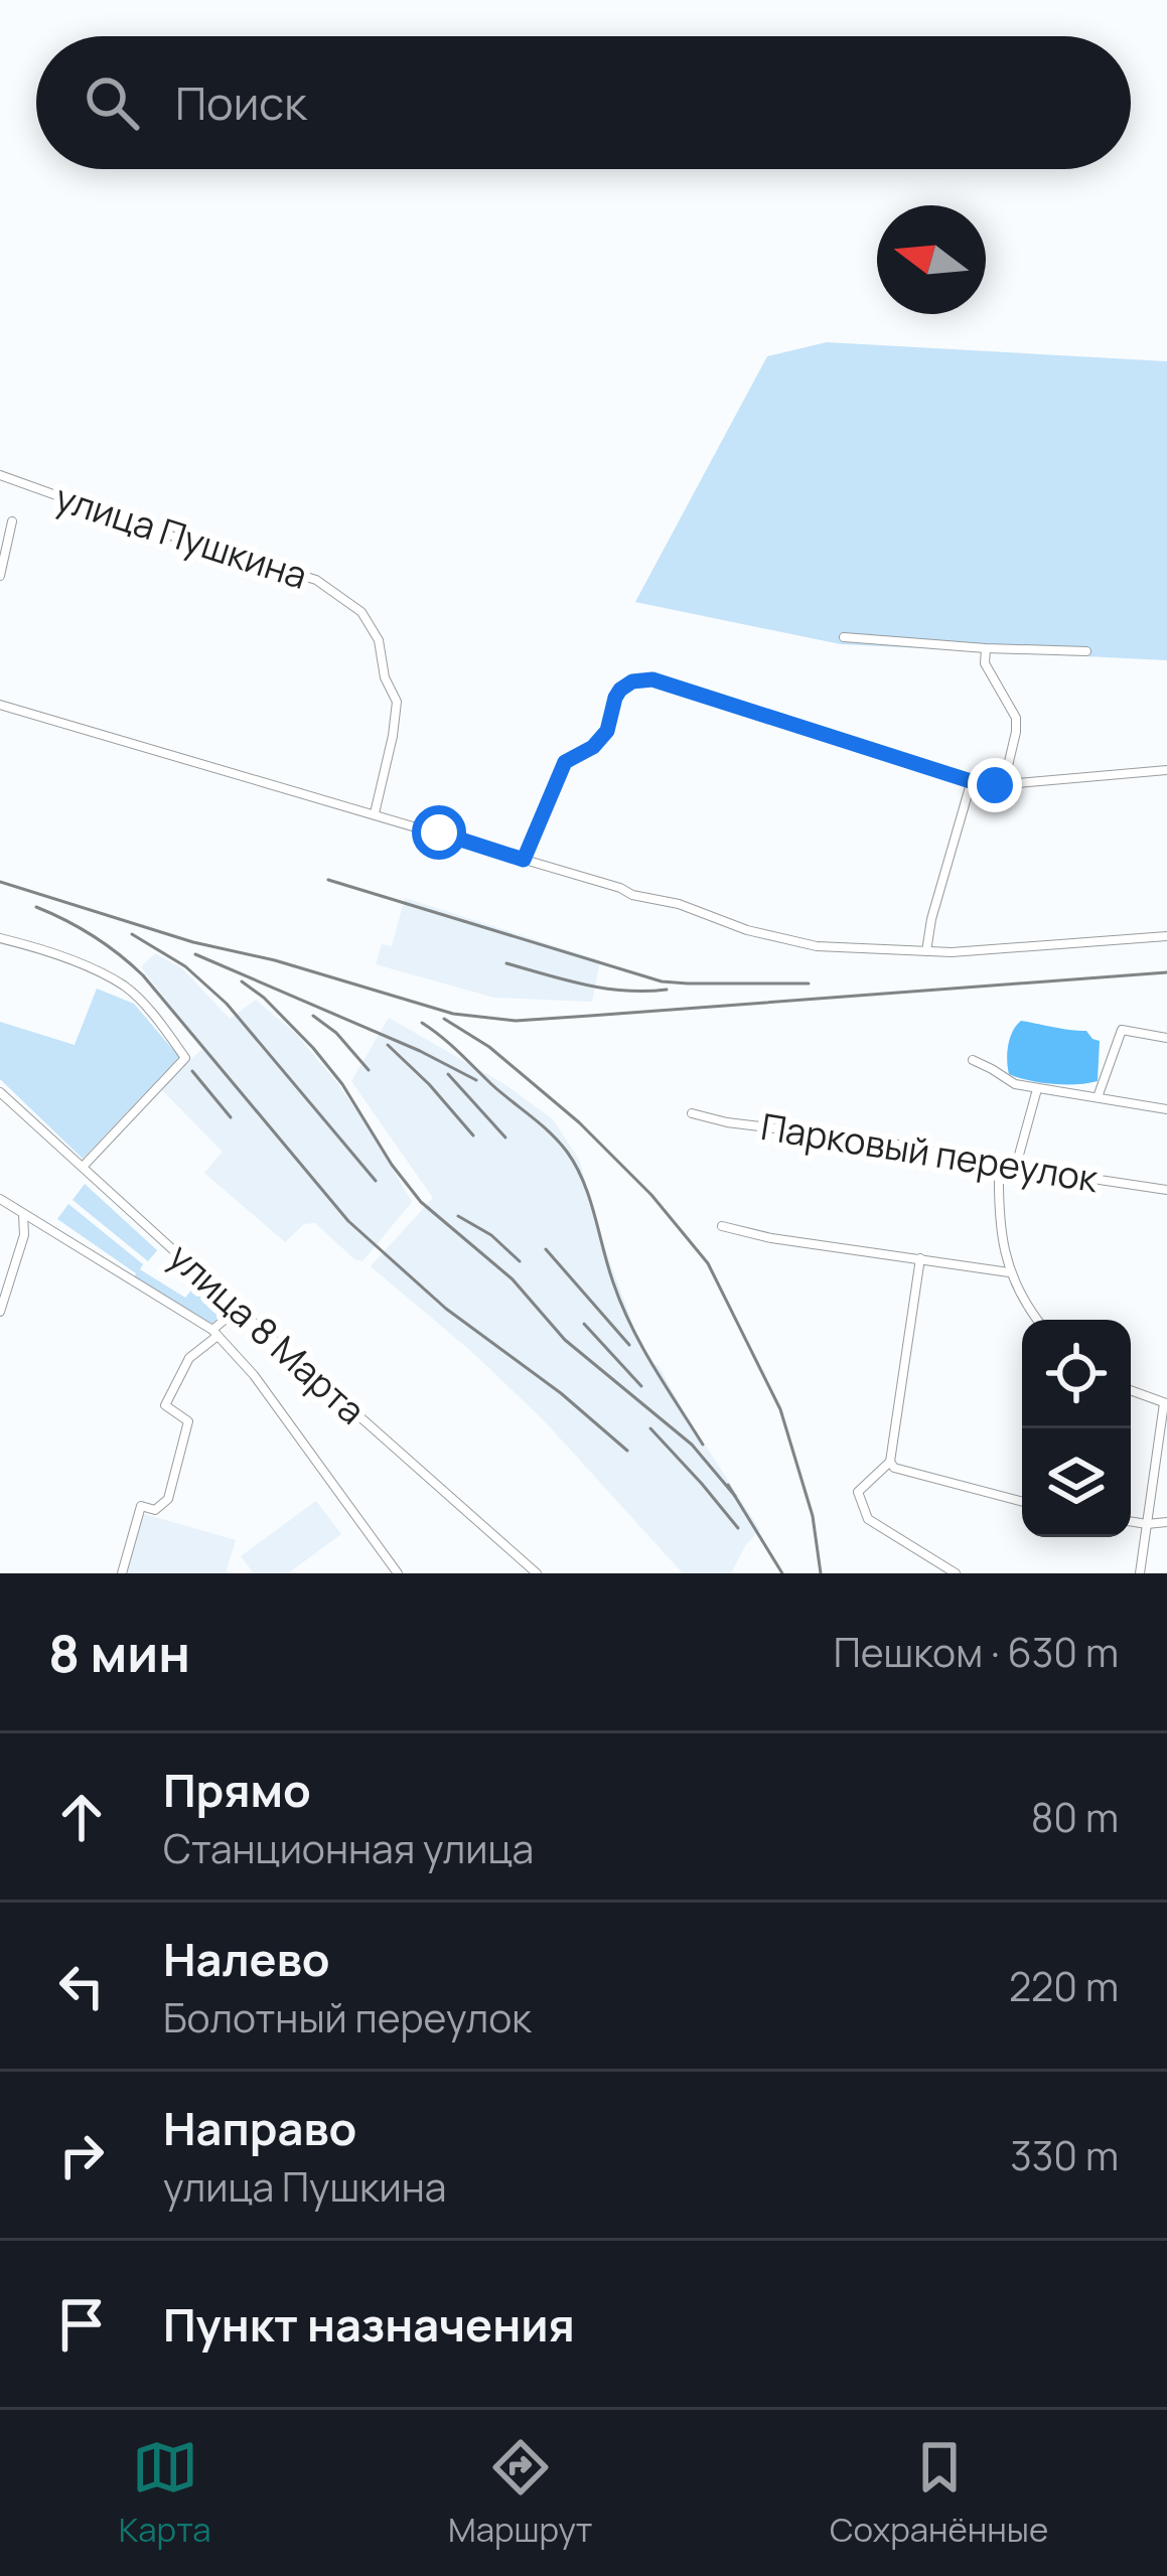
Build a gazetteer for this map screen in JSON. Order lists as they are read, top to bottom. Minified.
{"streets":{"street":["улица Пушкина","Парковый переулок","улица 8 Марта"]},"north":"left","page":{"search":"Поиск","heading":["8 мин","Пешком · 630 m"],"list":[["Прямо","Станционная улица","80 m"],["Налево","Болотный переулок","220 m"],["Направо","улица Пушкина","330 m"],"Пункт назначения"],"nav":["Карта","Маршрут","Сохранённые"]}}
